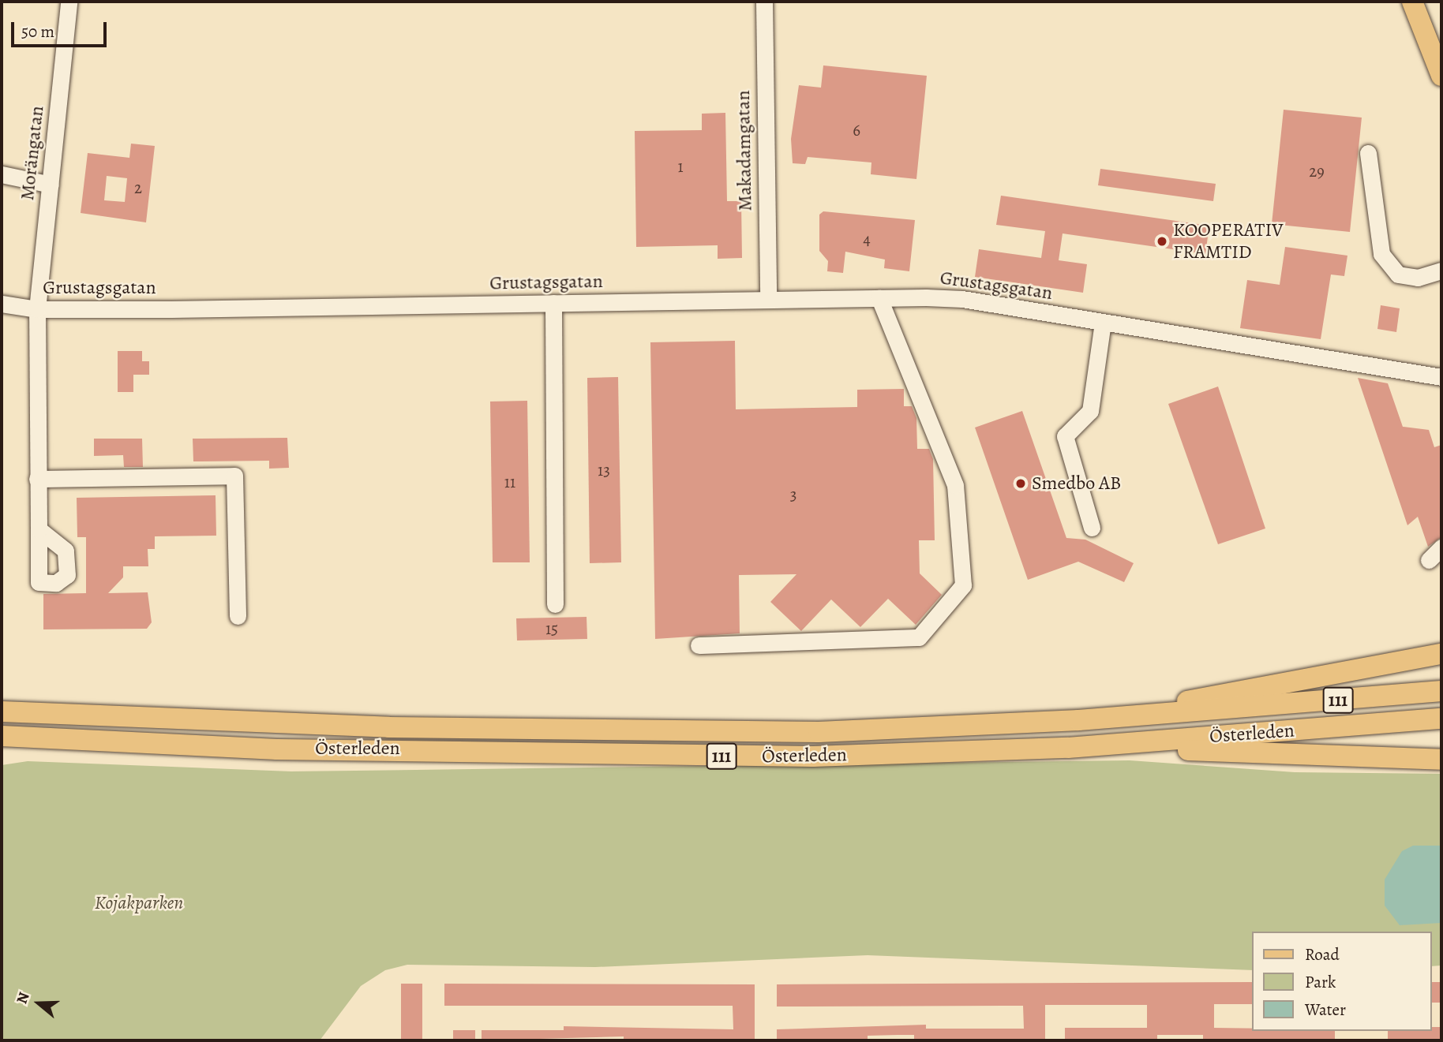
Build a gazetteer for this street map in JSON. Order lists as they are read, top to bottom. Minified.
{"streets":{"main road":["111","Österleden"],"street":["Makadamgatan","Morängatan","Grustagsgatan"]},"crossings":[["Makadamgatan","Grustagsgatan"],["Morängatan","Grustagsgatan"]],"parks":["Kojakparken"],"places":["KOOPERATIV FRAMTID","Smedbo AB"],"house_numbers":["6","1","29","2","4","13","11","3","15"],"legend":["Road","Park","Water"],"scale_bar":"50 m","north":"left"}
